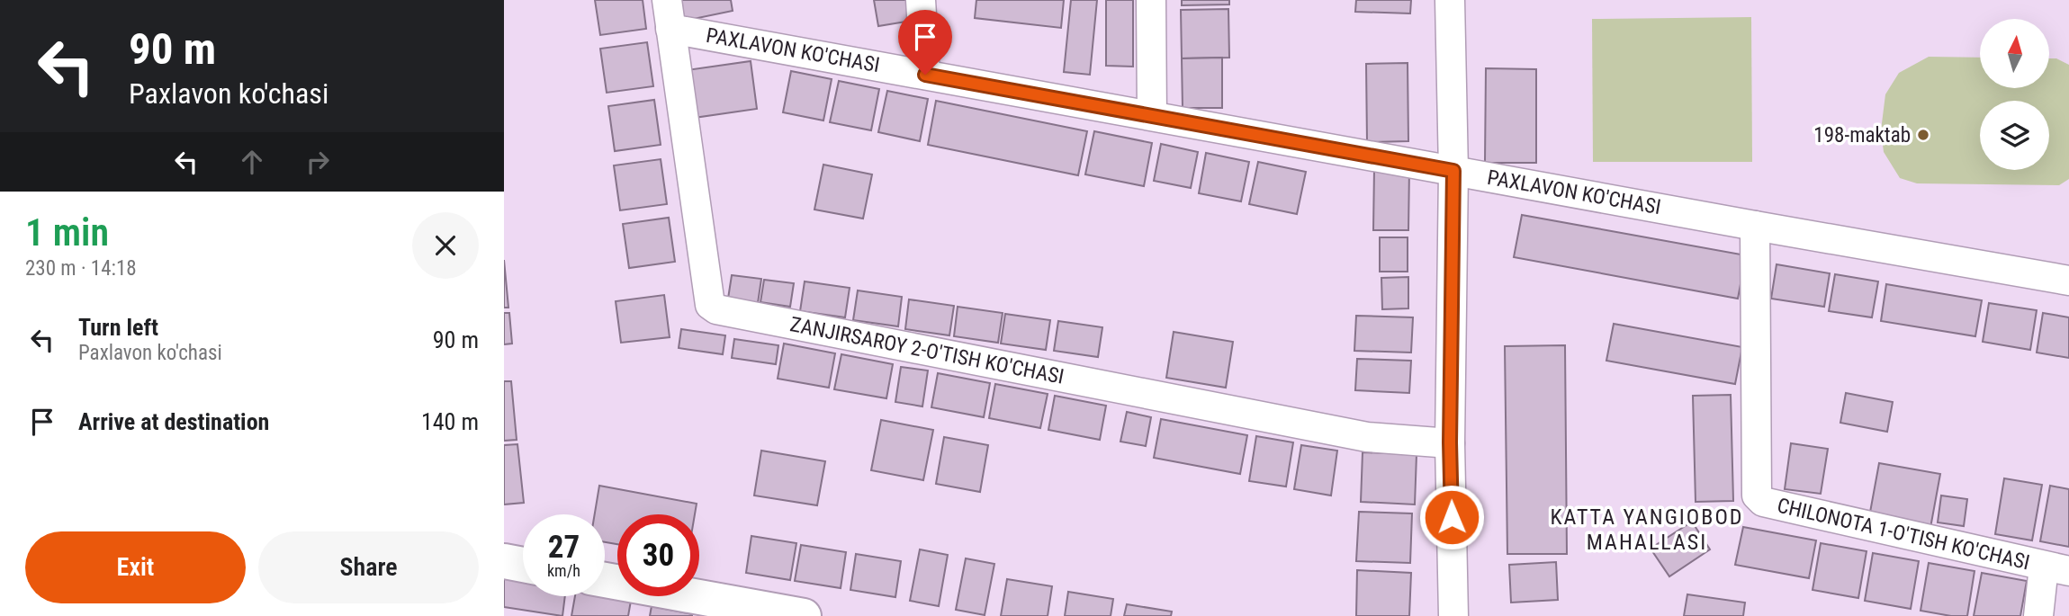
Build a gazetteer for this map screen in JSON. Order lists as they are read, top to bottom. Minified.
{"streets":{"street":["PAXLAVON KO'CHASI","ZANJIRSAROY 2-O'TISH KO'CHASI","CHILONOTA 1-O'TISH KO'CHASI"]},"crossings":[["PAXLAVON KO'CHASI","ZANJIRSAROY 2-O'TISH KO'CHASI"],["PAXLAVON KO'CHASI","CHILONOTA 1-O'TISH KO'CHASI"]],"districts":["KATTA YANGIOBOD MAHALLASI"],"places":["198-maktab"],"north":"top","page":{"turn":["90 m","Paxlavon ko'chasi"],"heading":["1 min","230 m · 14:18"],"list":[{"name":"Turn left","note":"Paxlavon ko'chasi","value":"90 m"},{"name":"Arrive at destination","value":"140 m"}],"speed":"27 km/h","limit":"30","buttons":["Exit","Share"]}}
